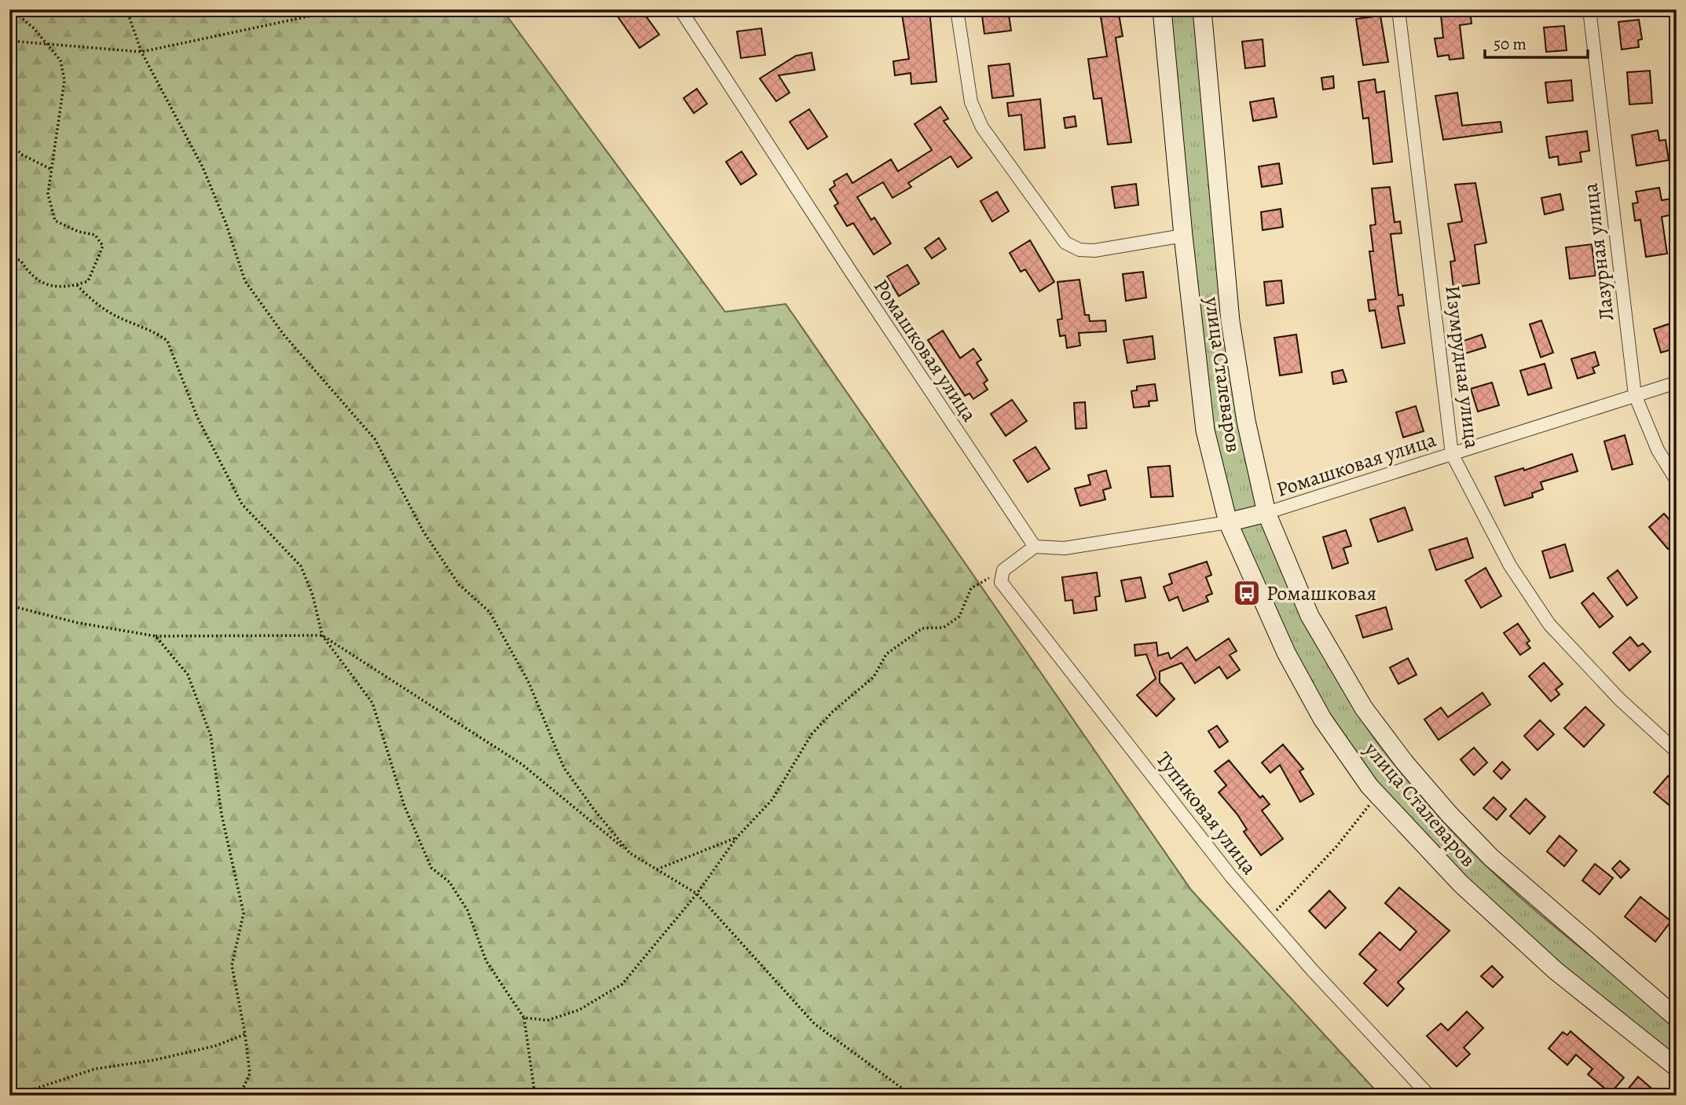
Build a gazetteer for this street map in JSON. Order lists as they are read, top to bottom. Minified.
{"streets":{"main road":["улица Сталеваров"],"street":["Лазурная улица","Ромашковая улица","Изумрудная улица","Тупиковая улица"]},"crossings":[["Лазурная улица","Ромашковая улица"],["Ромашковая улица","Изумрудная улица"],["Ромашковая улица","улица Сталеваров"]],"places":{"bus stop":["Ромашковая"]},"scale_bar":"50 m"}
